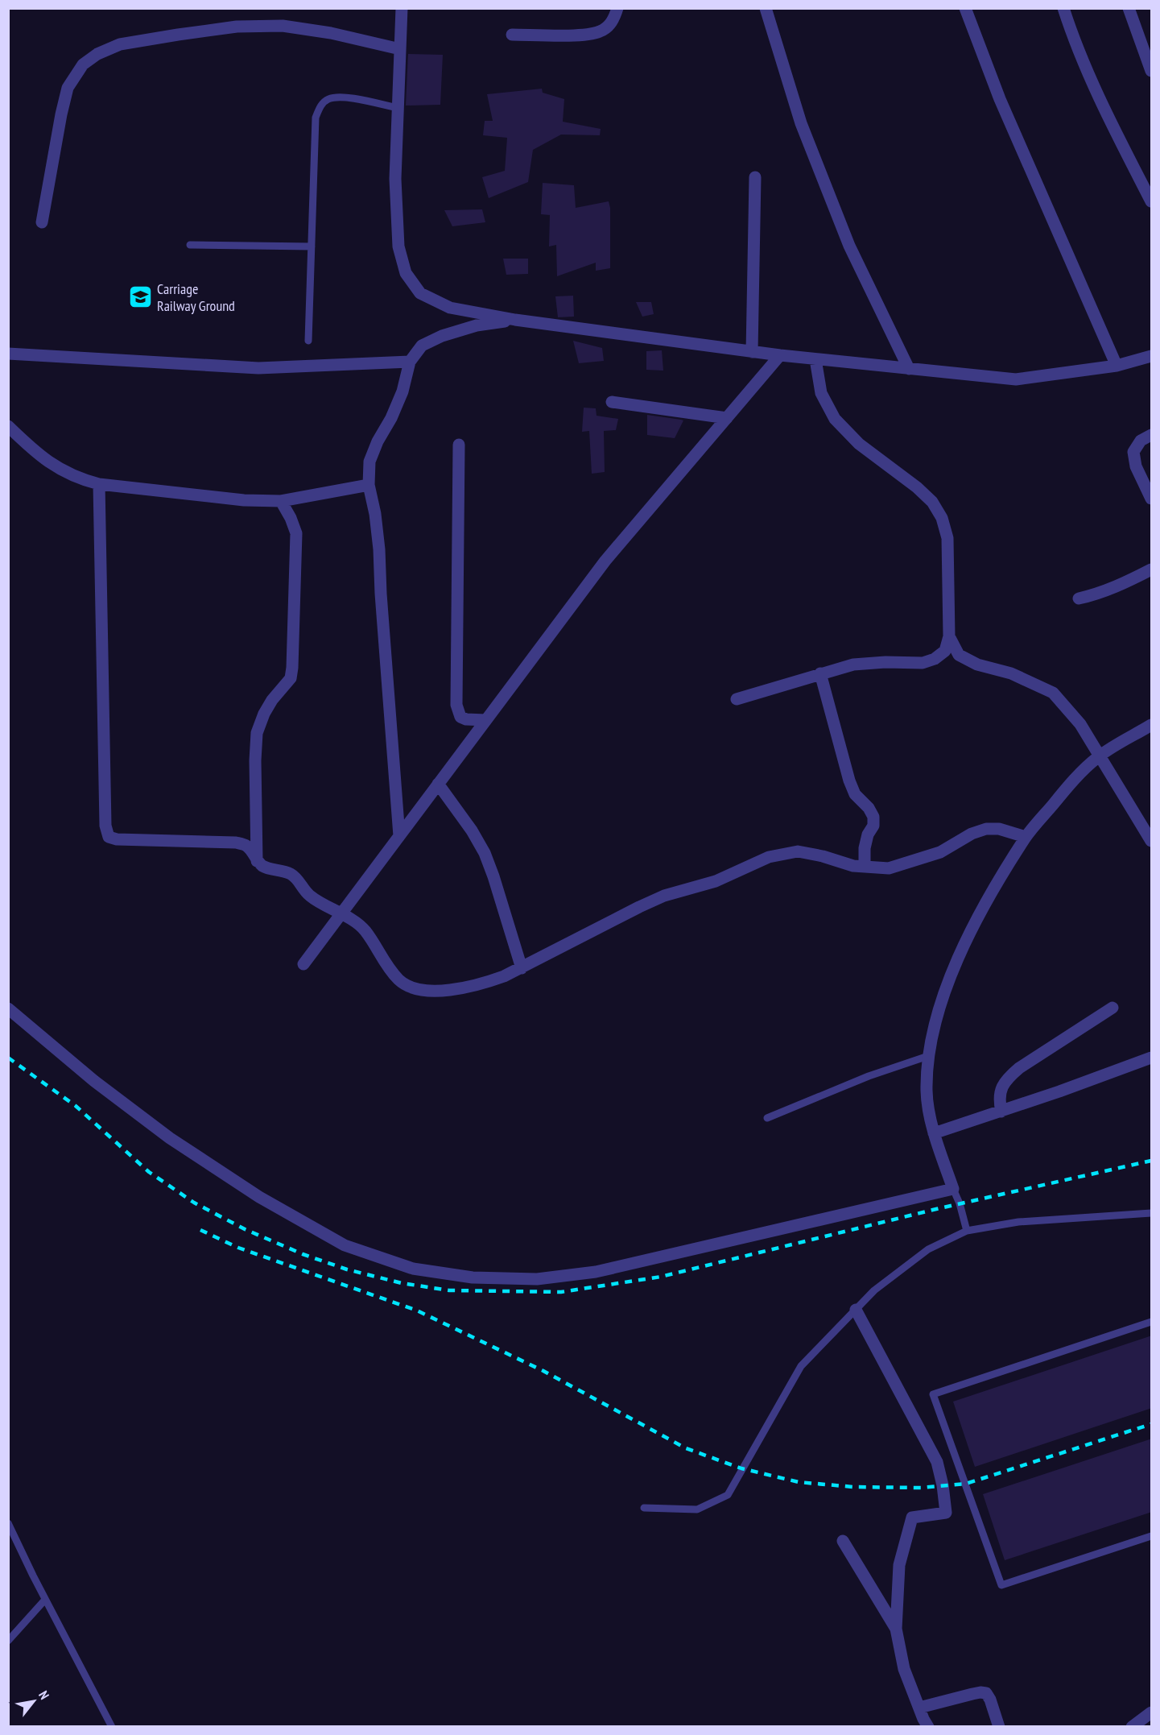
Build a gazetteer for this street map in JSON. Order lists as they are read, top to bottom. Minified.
{"places":{"school or university":["Carriage Railway Ground"]},"north":"top right"}
